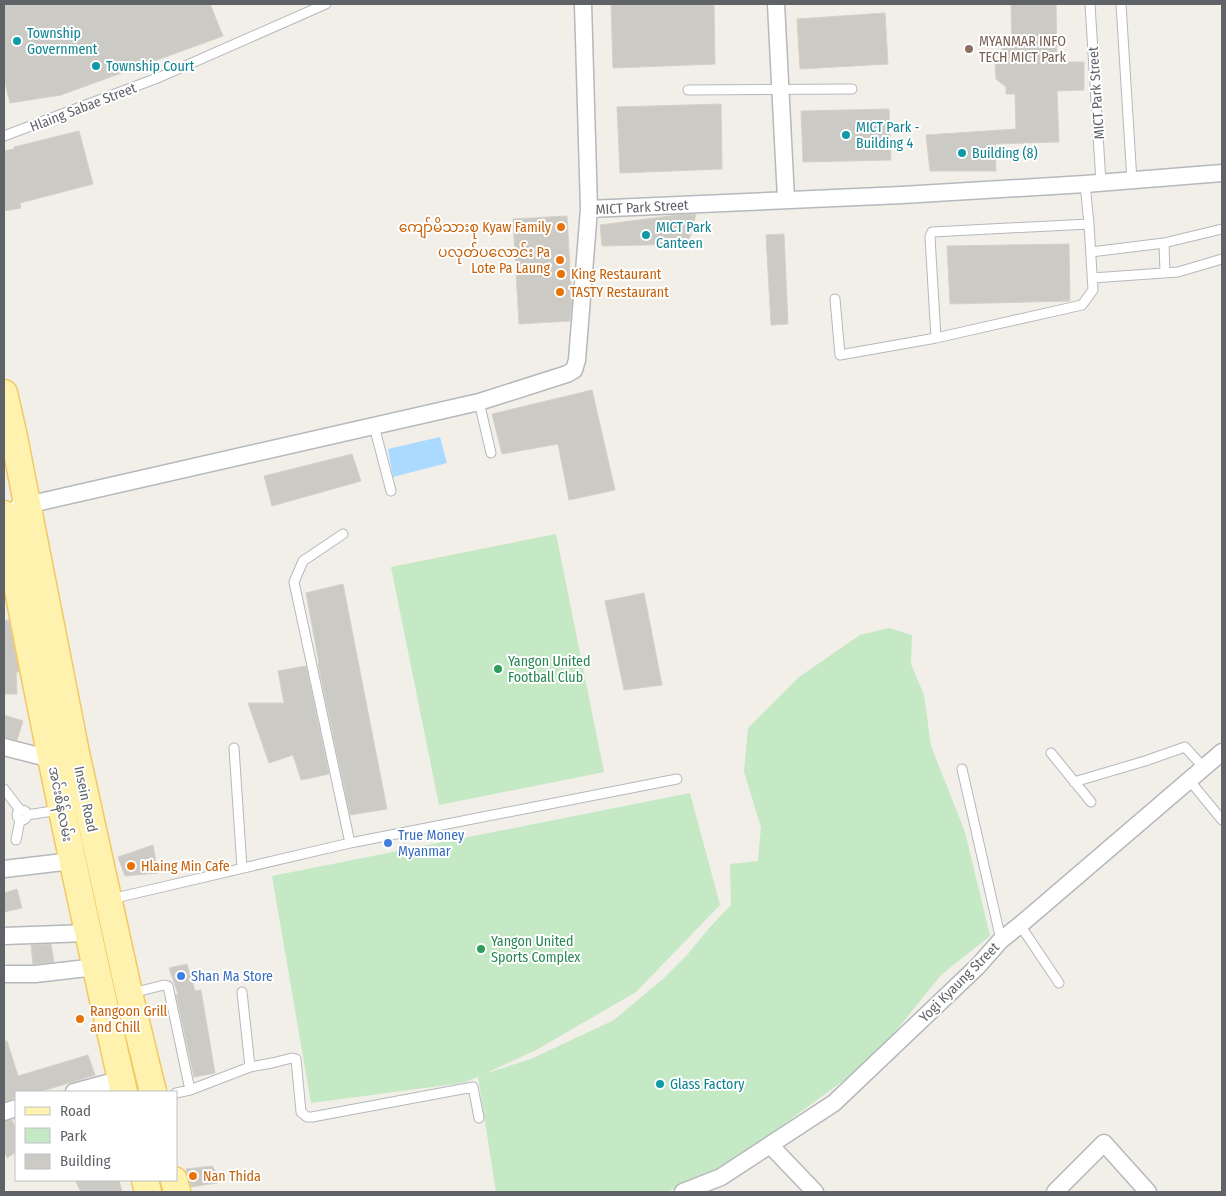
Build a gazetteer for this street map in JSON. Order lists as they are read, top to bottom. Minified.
{"streets":{"main road":["Insein Road","အင်းစိန်လမ်း"],"street":["MICT Park Street","Yogi Kyaung Street"],"lane":["Hlaing Sabae Street"]},"crossings":[["Insein Road","အင်းစိန်လမ်း"]],"places":["Township Government","MYANMAR INFO TECH MICT Park","Township Court","MICT Park - Building 4","Building (8)","ကျော်မိသားစု Kyaw Family","MICT Park Canteen","ပလုတ်ပလောင်း Pa Lote Pa Laung","King Restaurant","TASTY Restaurant","Yangon United Football Club","True Money Myanmar","Hlaing Min Cafe","Yangon United Sports Complex","Shan Ma Store","Rangoon Grill and Chill","Glass Factory","Nan Thida"],"legend":["Road","Park","Building"]}
